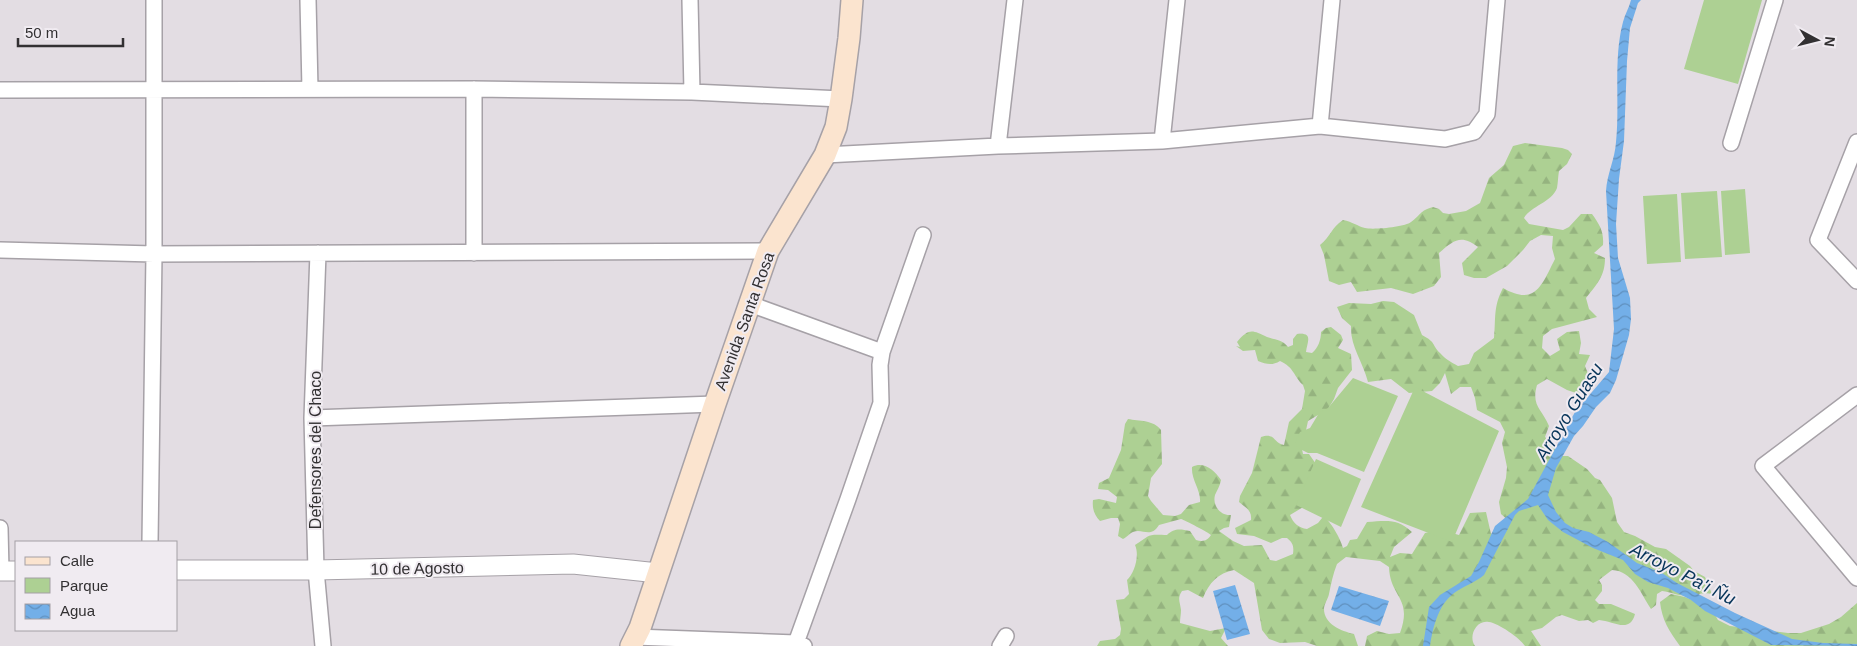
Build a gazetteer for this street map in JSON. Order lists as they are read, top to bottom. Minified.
{"streets":{"main road":["Avenida Santa Rosa"],"street":["Defensores del Chaco","10 de Agosto"]},"crossings":[["Avenida Santa Rosa","10 de Agosto"],["Defensores del Chaco","10 de Agosto"]],"water":["Arroyo Guasu","Arroyo Pa'i Ñu"],"legend":["Calle","Parque","Agua"],"scale_bar":"50 m","north":"right"}
